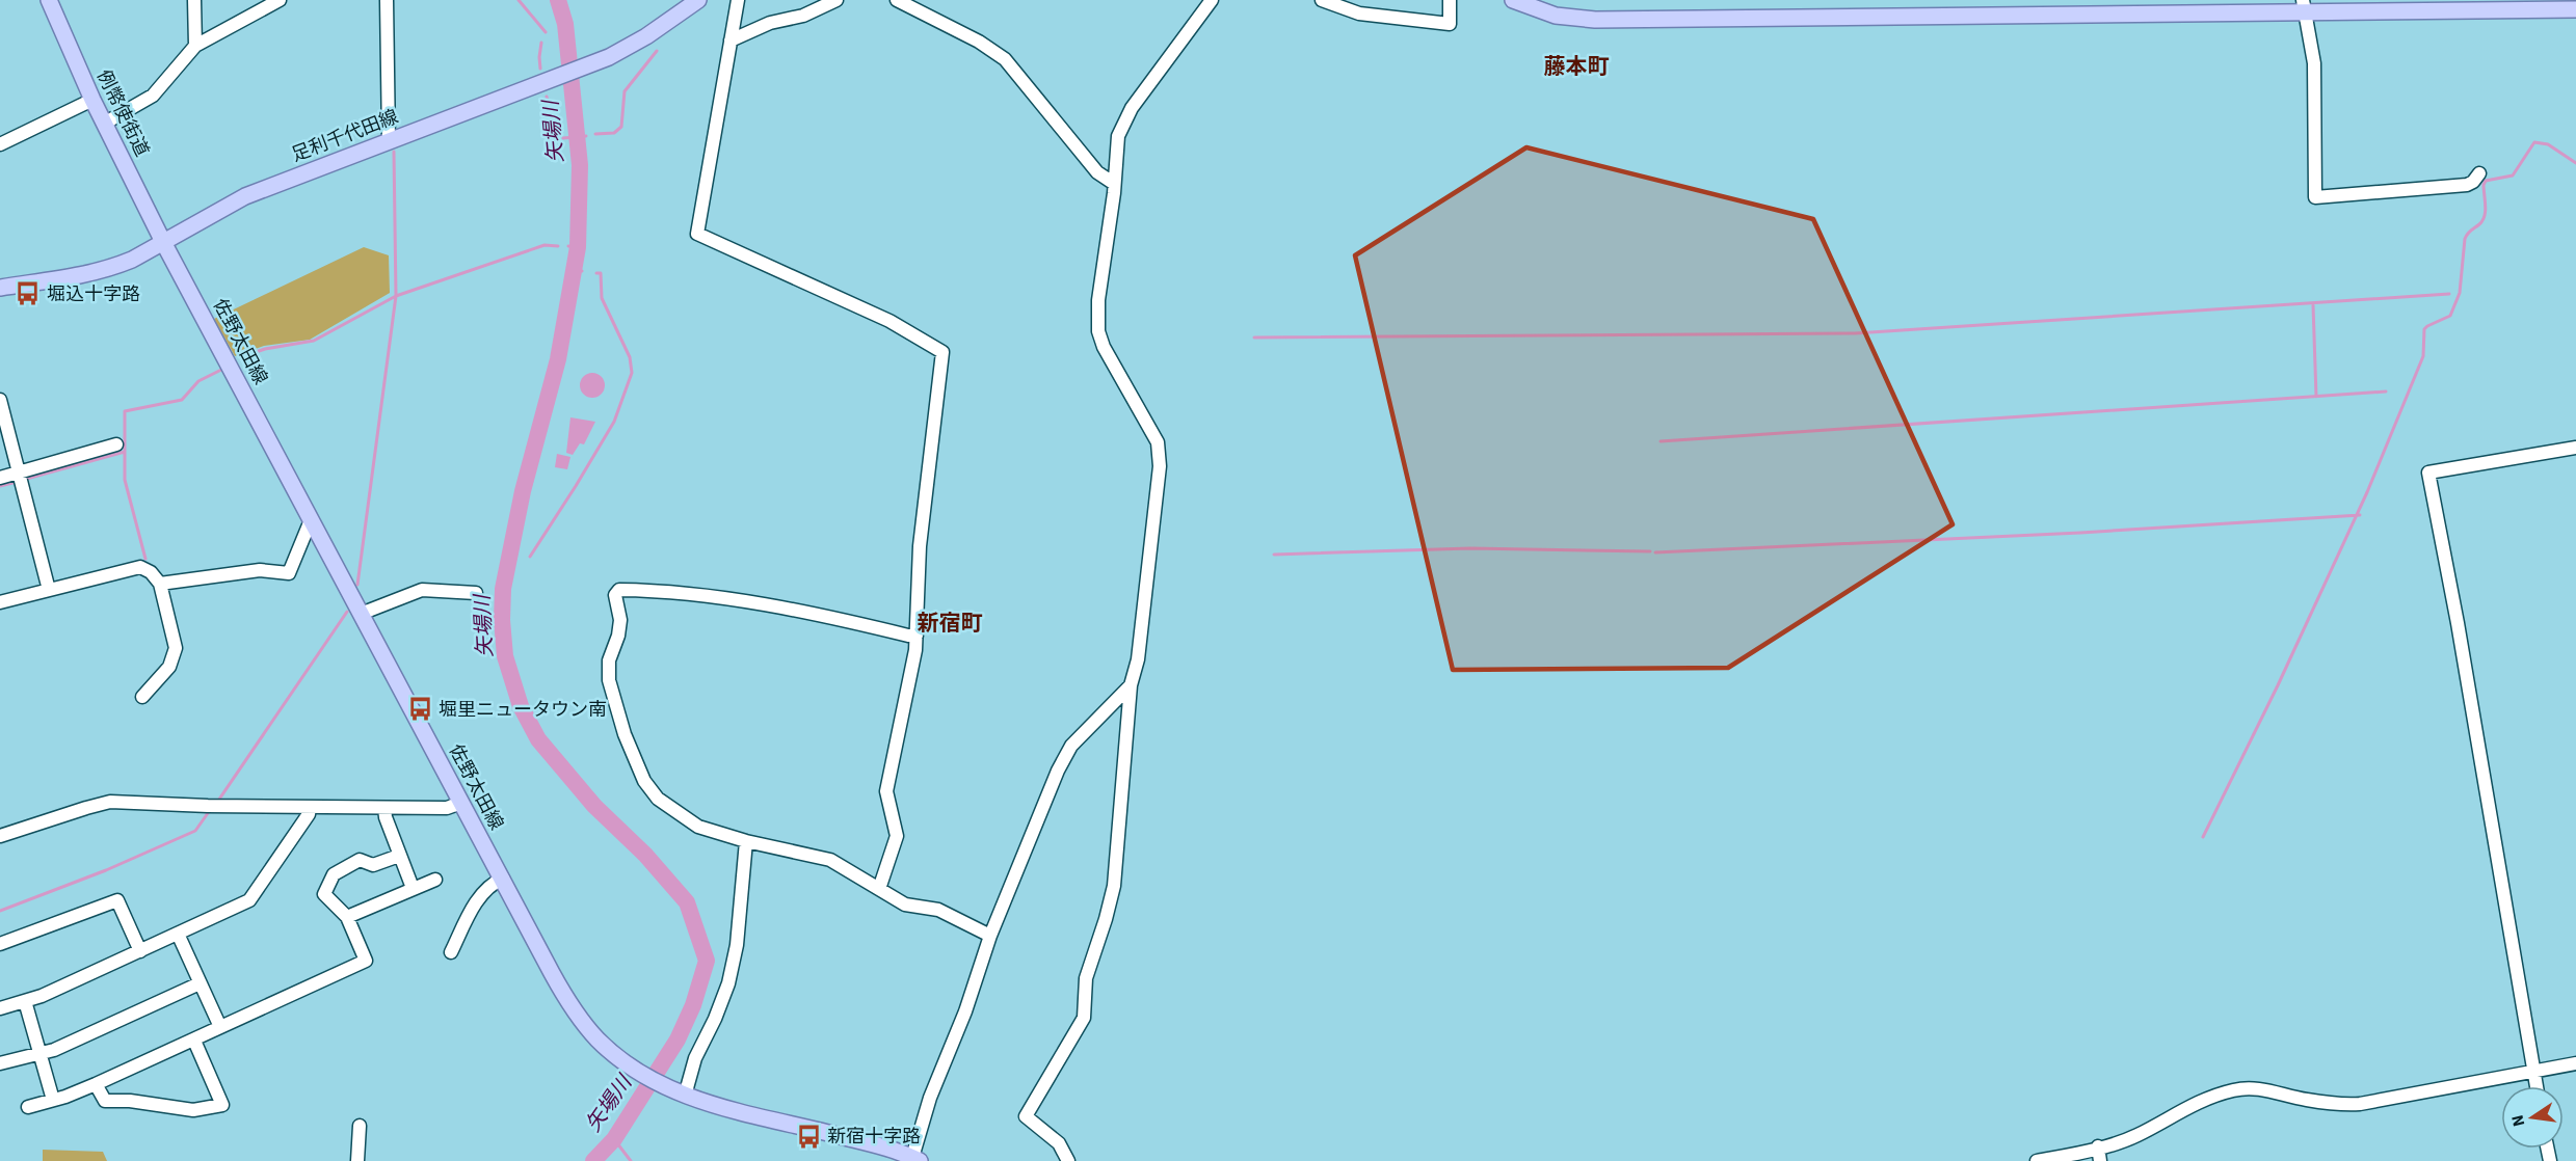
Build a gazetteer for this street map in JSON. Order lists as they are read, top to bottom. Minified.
{"streets":{"main road":["例幣使街道","足利千代田線","佐野太田線"]},"crossings":[["例幣使街道","足利千代田線"],["例幣使街道","佐野太田線"],["足利千代田線","佐野太田線"]],"districts":["藤本町","新宿町"],"water":["矢場川"],"places":{"bus stop":["堀込十字路","堀里ニュータウン南","新宿十字路"]},"north":"left"}
